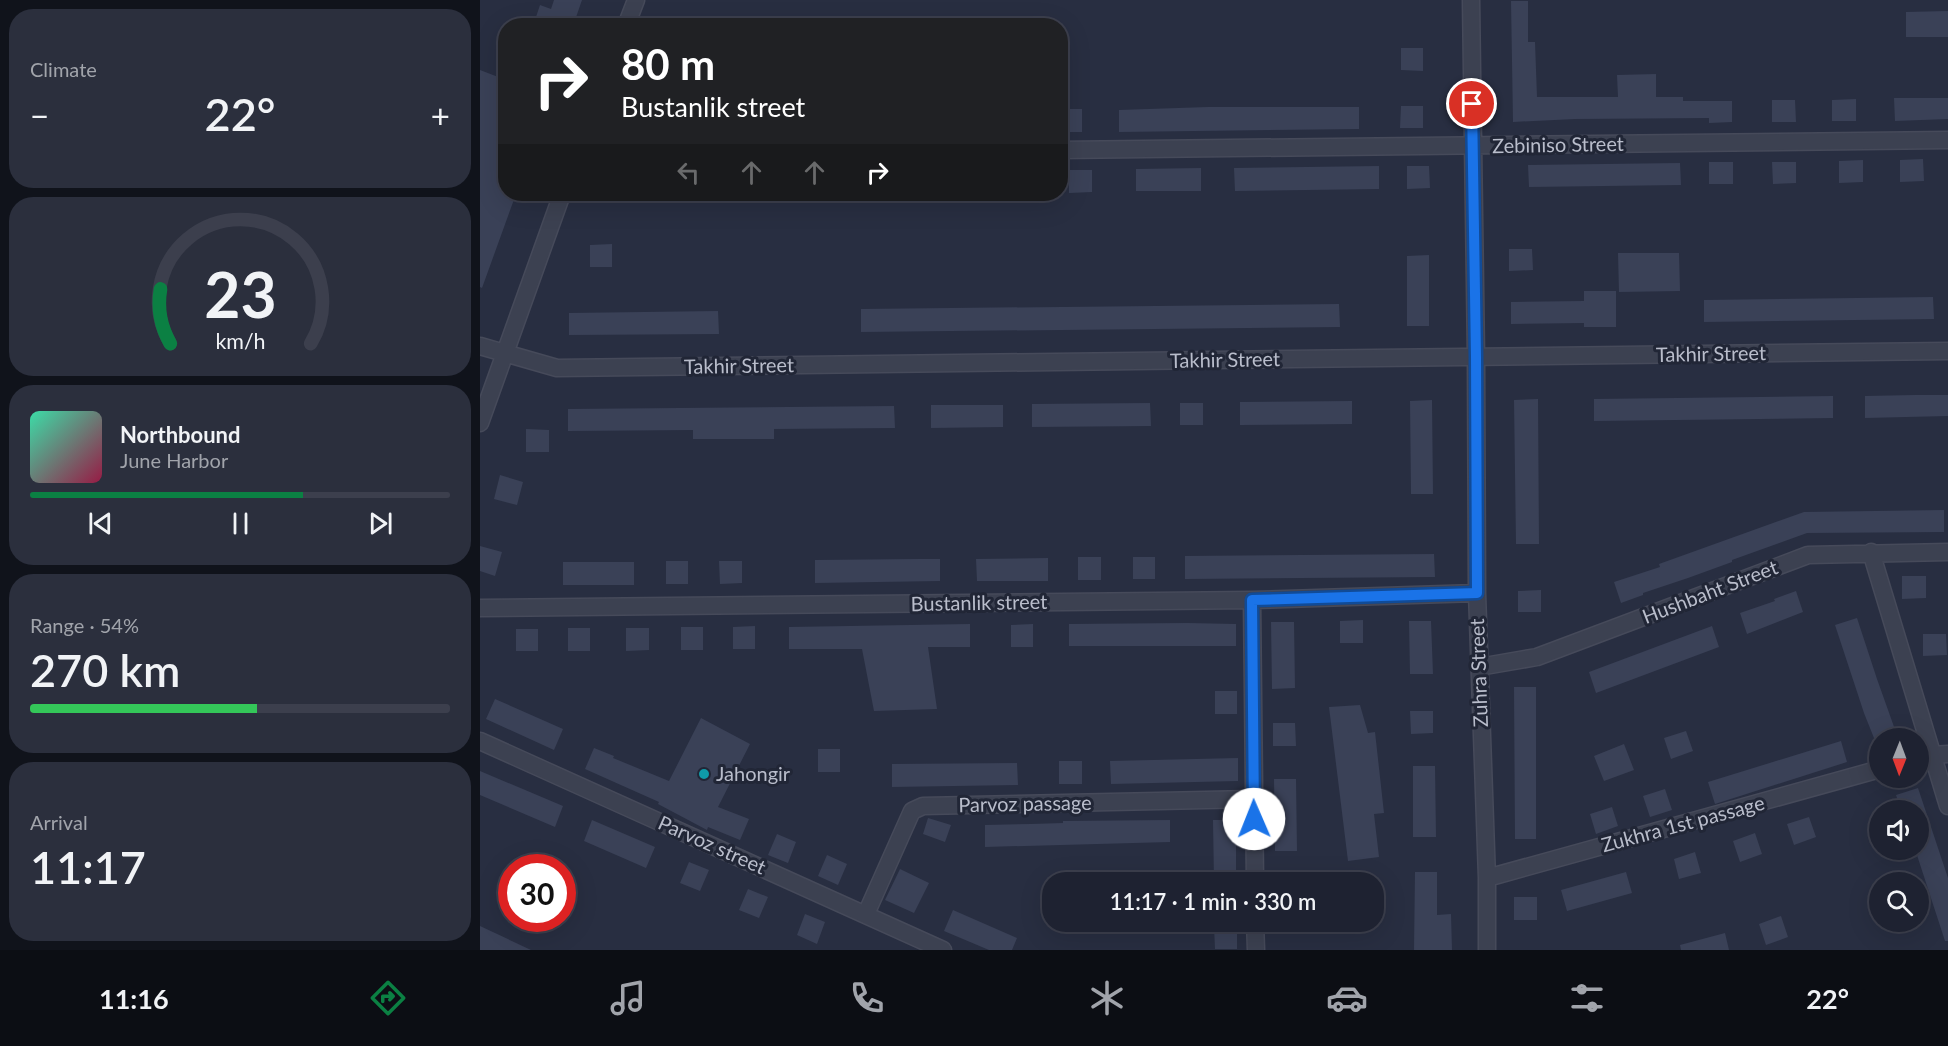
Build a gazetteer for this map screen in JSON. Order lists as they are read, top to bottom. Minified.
{"streets":{"street":["Zebiniso Street","Takhir Street","Hushbaht Street","Bustanlik street","Zuhra Street","Parvoz passage","Zukhra 1st passage","Parvoz street"]},"crossings":[["Zebiniso Street","Zuhra Street"],["Takhir Street","Zuhra Street"],["Hushbaht Street","Zuhra Street"],["Bustanlik street","Zuhra Street"],["Zuhra Street","Zukhra 1st passage"],["Parvoz passage","Parvoz street"]],"places":["Jahongir"],"north":"bottom","page":{"tile":["Climate",["Range · 54%","270 km"],["Arrival","11:17"]],"turn":["80 m","Bustanlik street"],"heat":["−","22°","+"],"song":["Northbound","June Harbor"],"limit":"30","trip":"11:17 · 1 min · 330 m","tabs":["11:16","22°"],"gauge":["23","km/h"]}}
